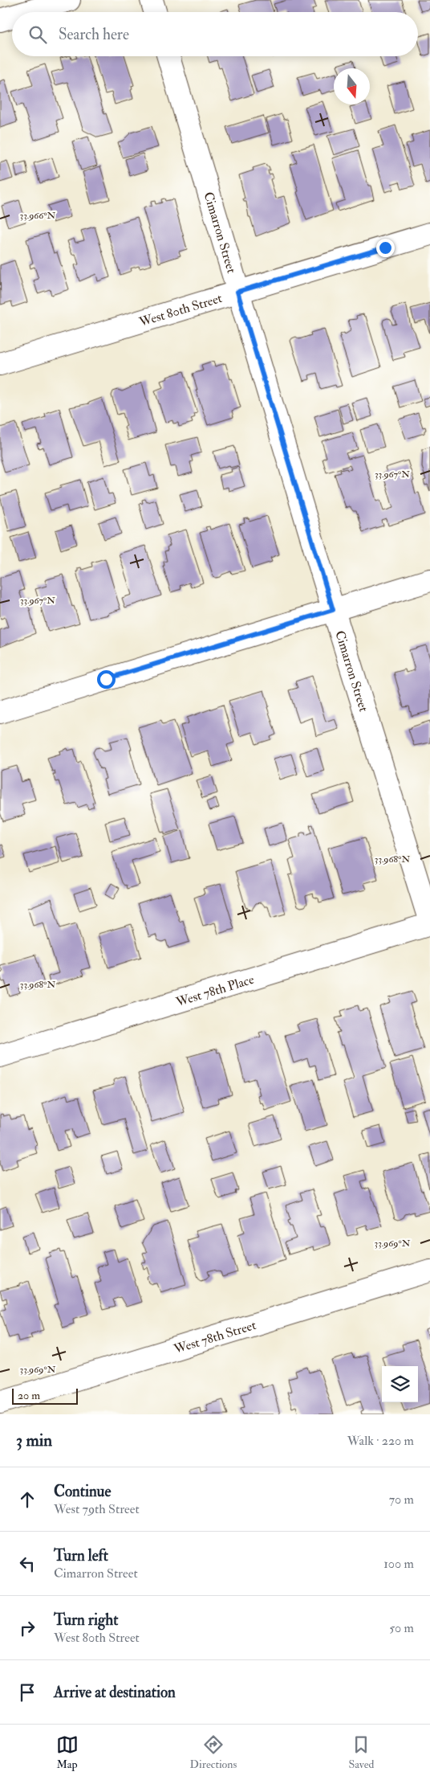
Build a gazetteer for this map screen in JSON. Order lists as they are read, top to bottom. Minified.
{"streets":{"street":["Cimarron Street","West 80th Street","West 78th Place","West 78th Street"]},"crossings":[["Cimarron Street","West 80th Street"],["Cimarron Street","West 78th Place"]],"scale_bar":"20 m","north":"bottom","page":{"search":"Search here","scale":"20 m","heading":["3 min","Walk · 220 m"],"list":[["Continue","West 79th Street","70 m"],["Turn left","Cimarron Street","100 m"],["Turn right","West 80th Street","50 m"],"Arrive at destination"],"nav":["Map","Directions","Saved"]},"coordinates":["33.966°N","33.967°N","33.968°N","33.969°N"]}
